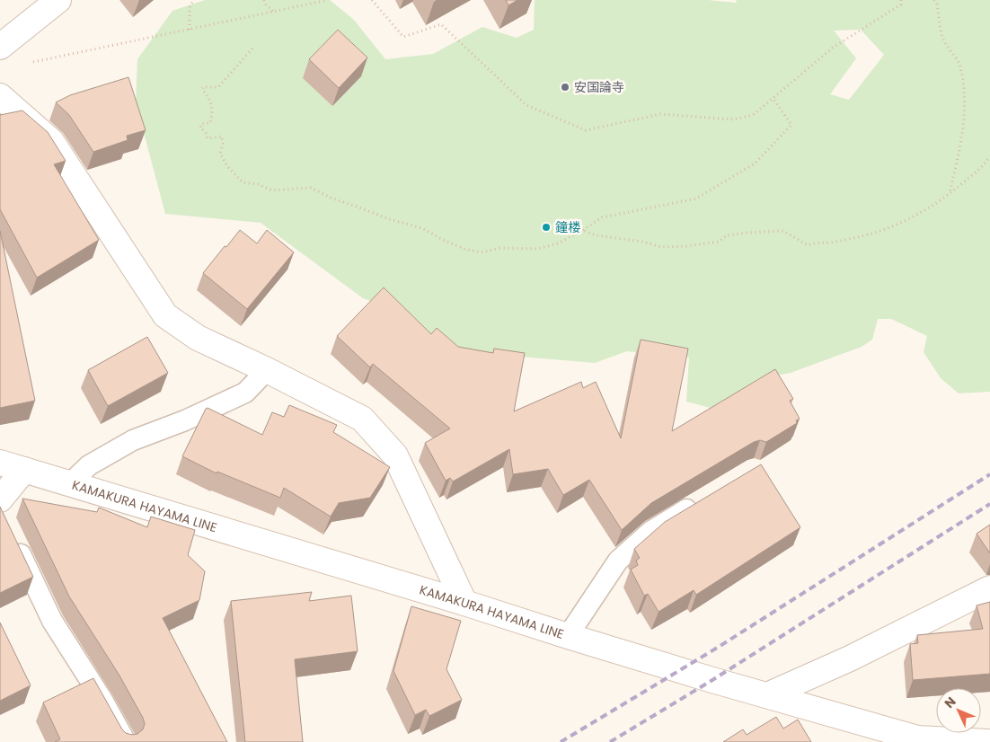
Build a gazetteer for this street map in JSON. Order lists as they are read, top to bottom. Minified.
{"streets":{"street":["KAMAKURA HAYAMA LINE"]},"places":["安国論寺","鐘楼"],"north":"top left"}
